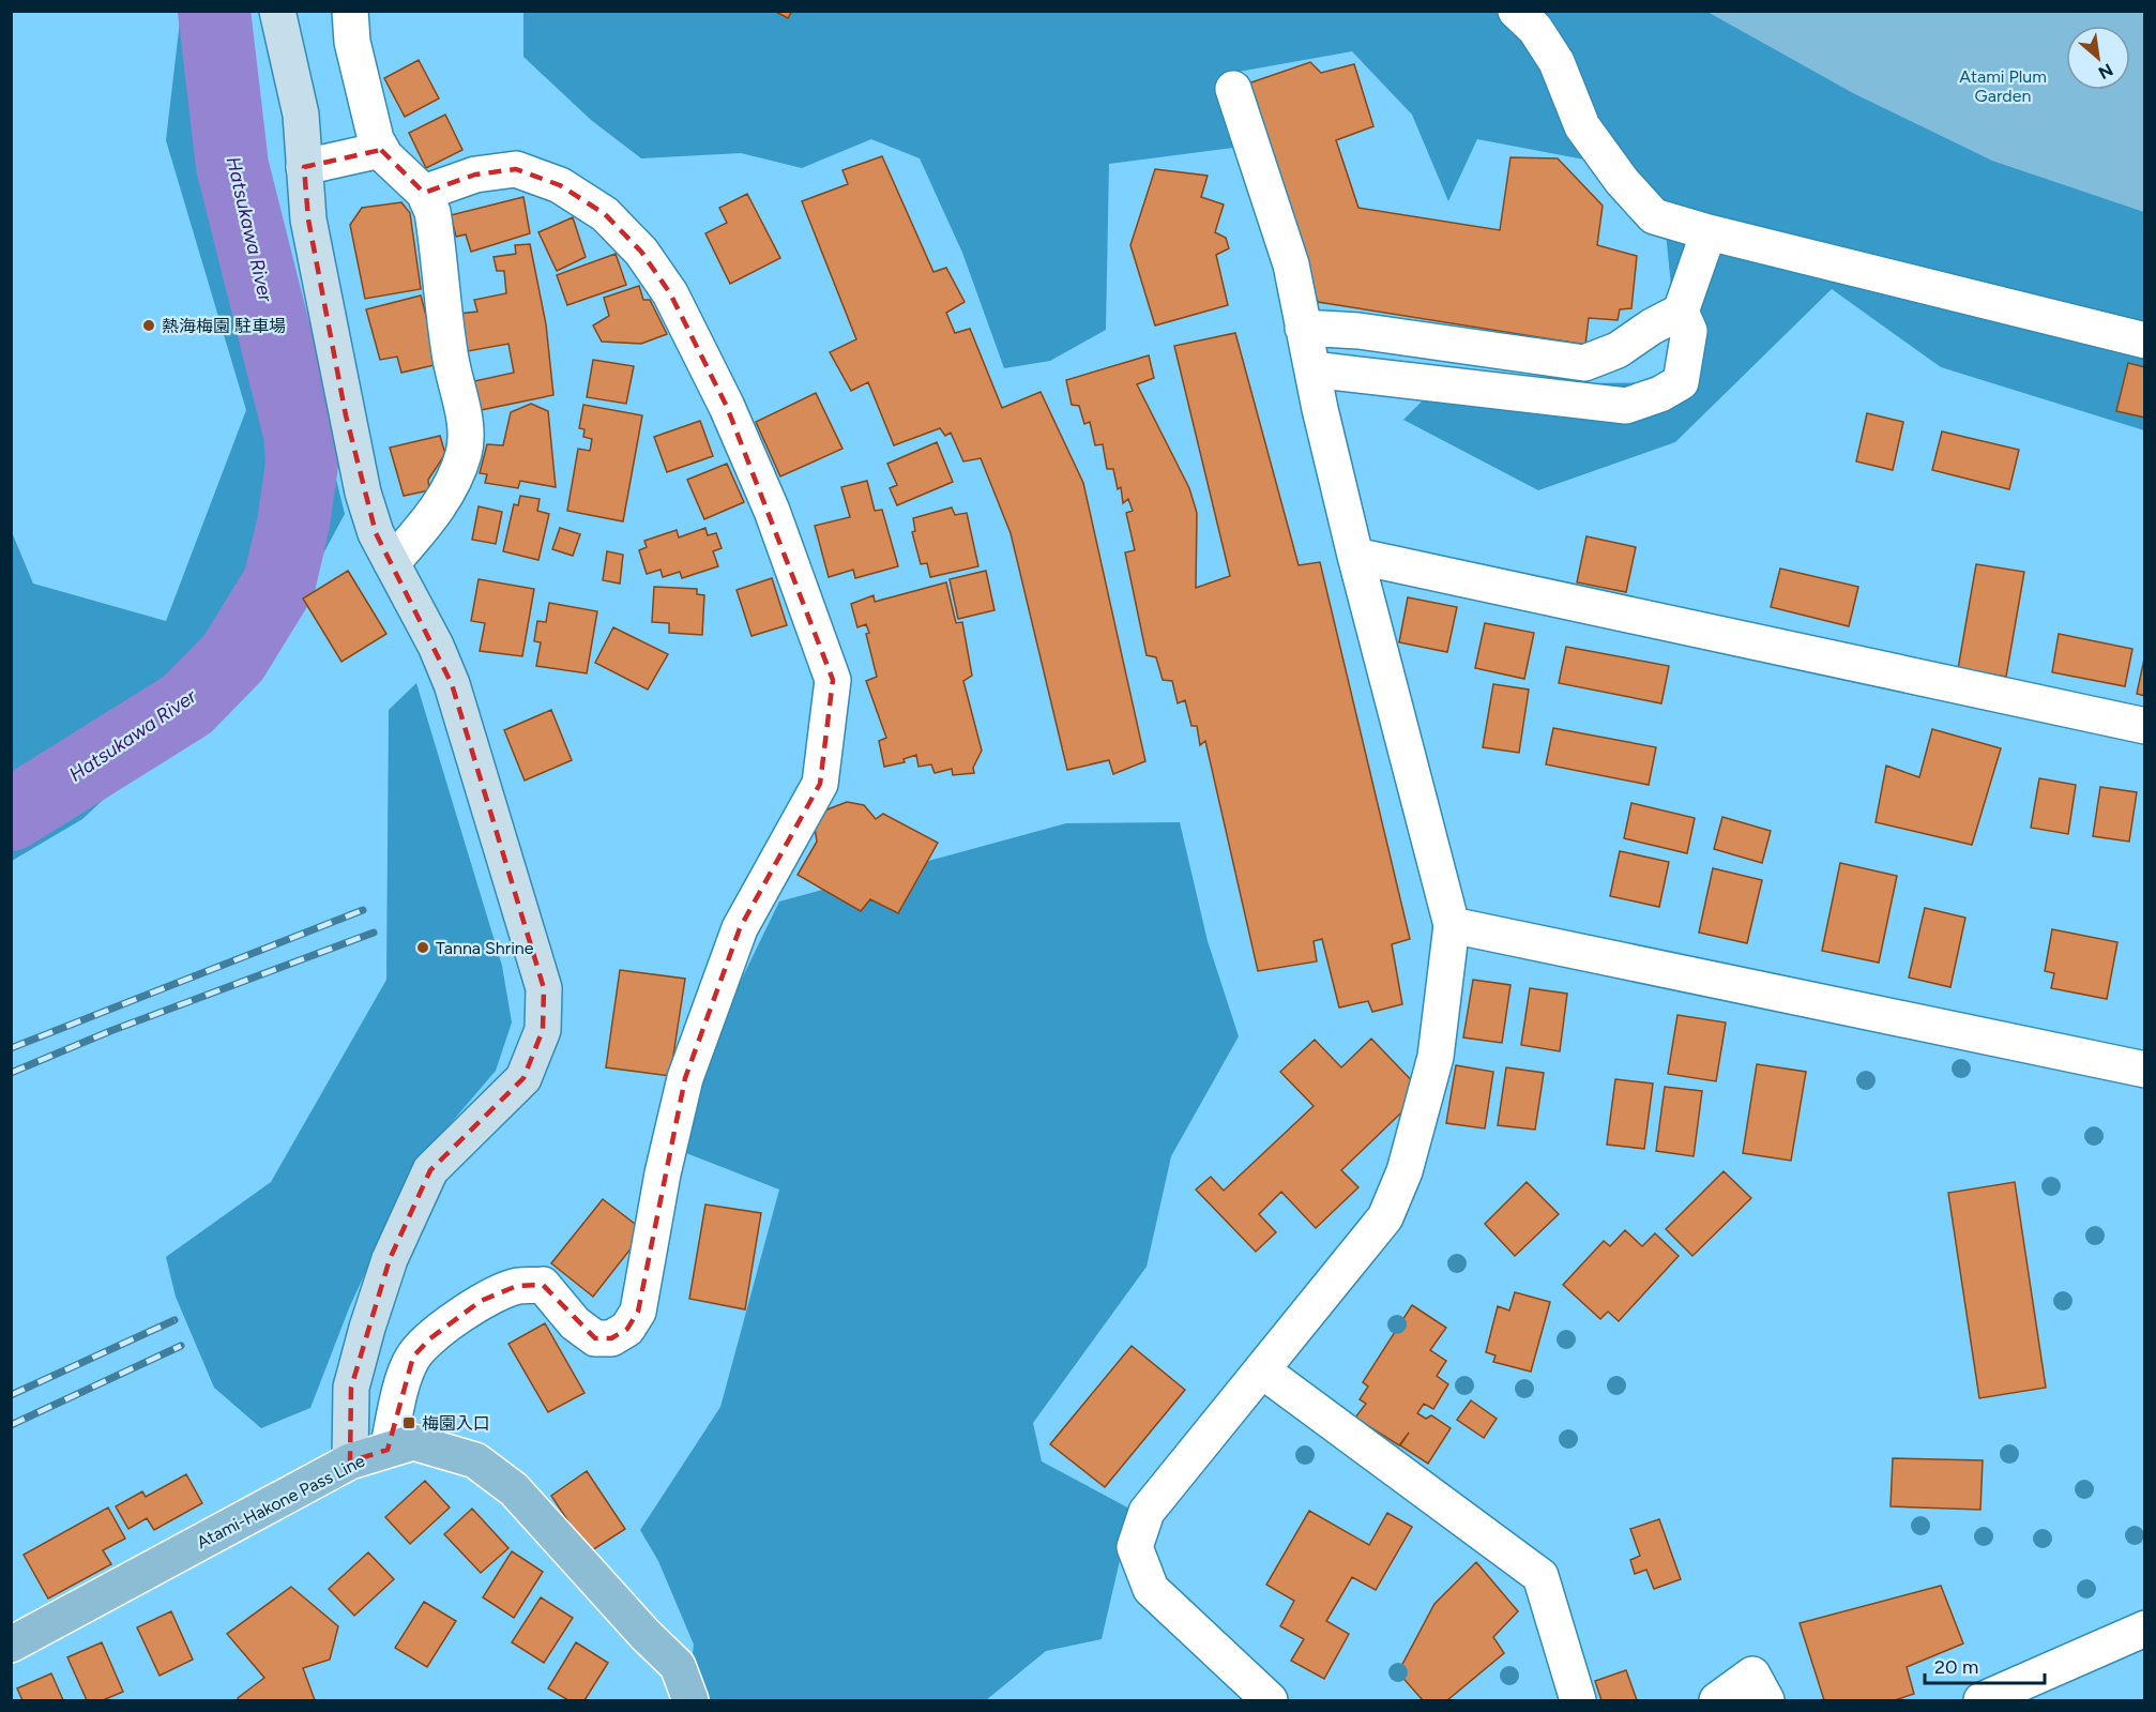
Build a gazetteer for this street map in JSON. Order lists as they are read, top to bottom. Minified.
{"streets":{"main road":["Atami-Hakone Pass Line"]},"water":["Hatsukawa River"],"parks":["Atami Plum Garden"],"places":{"other":["熱海梅園 駐車場","Tanna Shrine"],"transit":["梅園入口"]},"scale_bar":"20 m","north":"bottom right"}
